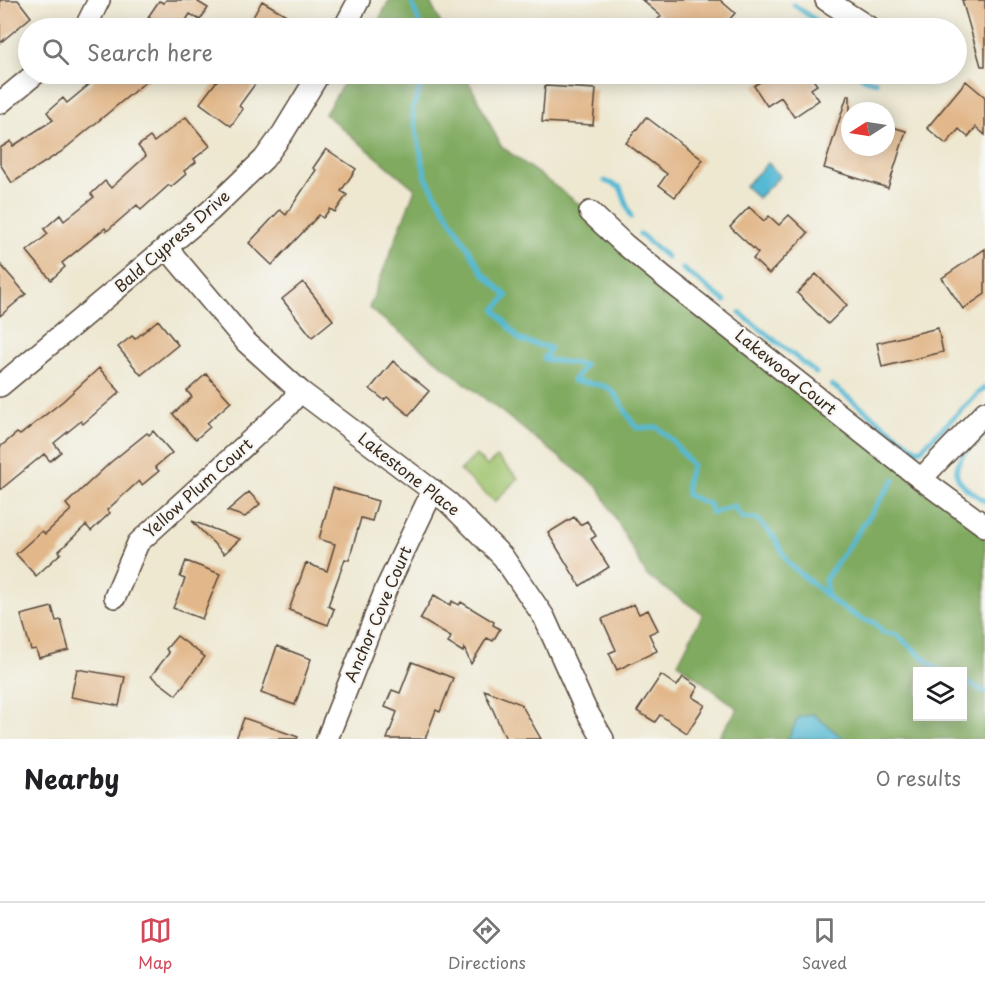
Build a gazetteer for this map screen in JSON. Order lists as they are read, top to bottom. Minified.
{"streets":{"street":["Bald Cypress Drive","Lakewood Court","Lakestone Place","Yellow Plum Court","Anchor Cove Court"]},"crossings":[["Bald Cypress Drive","Lakestone Place"],["Lakestone Place","Yellow Plum Court"],["Lakestone Place","Anchor Cove Court"]],"north":"left","page":{"search":"Search here","heading":["Nearby","0 results"],"nav":["Map","Directions","Saved"]}}
